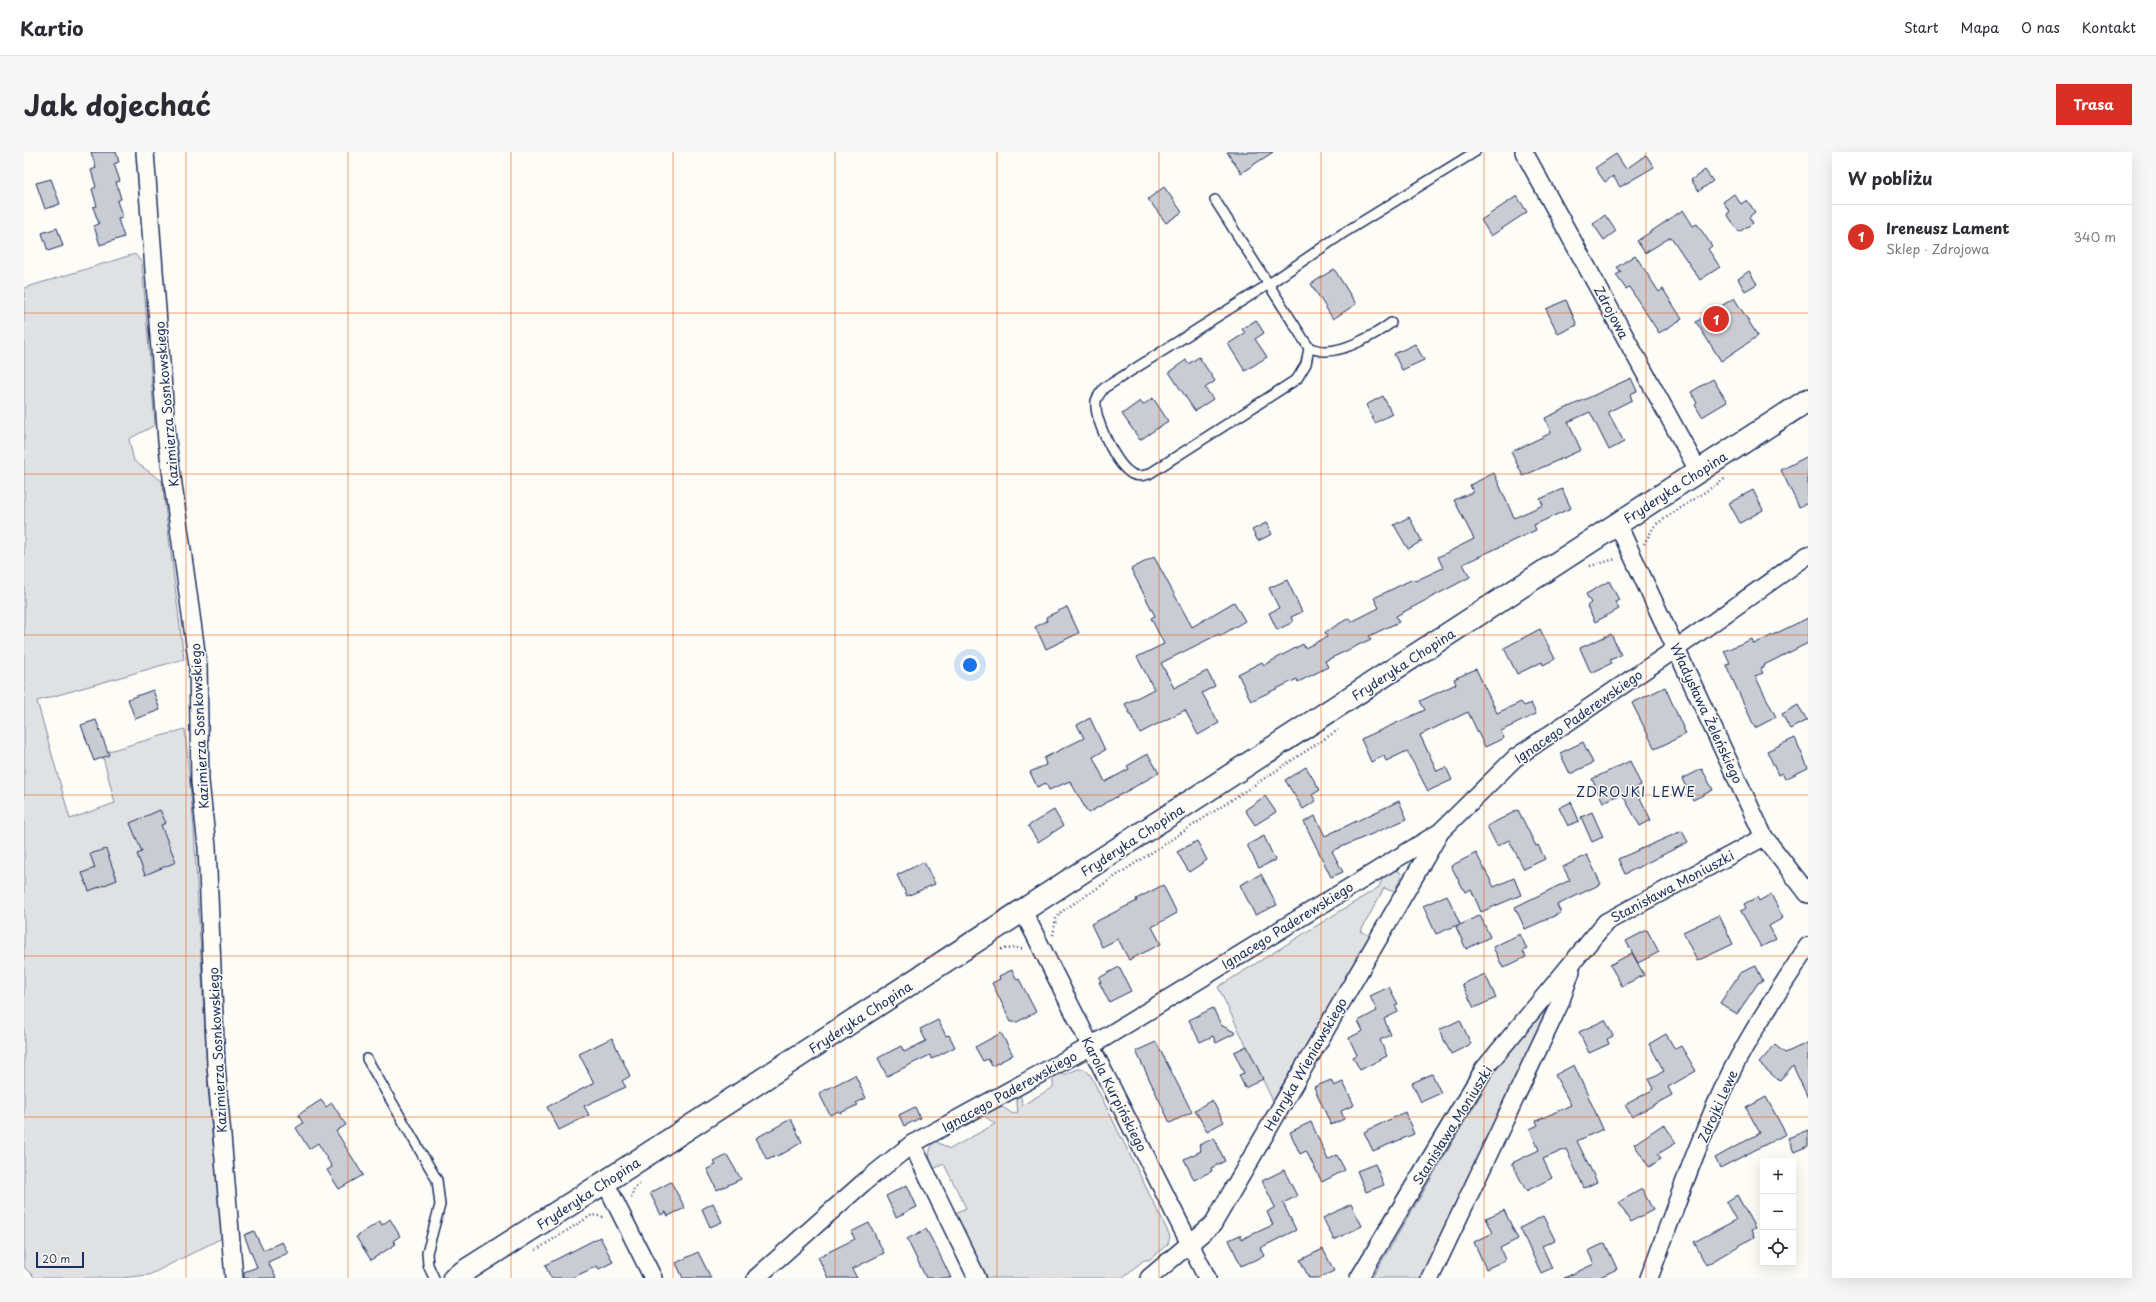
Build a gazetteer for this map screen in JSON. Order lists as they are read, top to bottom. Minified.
{"streets":{"street":["Zdrojowa","Kazimierza Sosnkowskiego","Fryderyka Chopina","Władysława Żeleńskiego","Ignacego Paderewskiego","Stanisława Moniuszki","Henryka Wieniawskiego","Karola Kurpińskiego","Zdrojki Lewe"]},"crossings":[["Zdrojowa","Fryderyka Chopina"],["Fryderyka Chopina","Władysława Żeleńskiego"],["Fryderyka Chopina","Karola Kurpińskiego"],["Władysława Żeleńskiego","Ignacego Paderewskiego"],["Władysława Żeleńskiego","Stanisława Moniuszki"],["Ignacego Paderewskiego","Henryka Wieniawskiego"],["Ignacego Paderewskiego","Karola Kurpińskiego"],["Henryka Wieniawskiego","Karola Kurpińskiego"]],"districts":["ZDROJKI LEWE"],"scale_bar":"20 m","page":{"header":"Kartio","nav":["Start","Mapa","O nas","Kontakt"],"title":"Jak dojechać","buttons":"Trasa","heading":"W pobliżu","list":[{"mark":"1","name":"Ireneusz Lament","note":"Sklep · Zdrojowa","value":"340 m"}],"pins":"1","map_buttons":["+","−"],"scale":"20 m"}}
